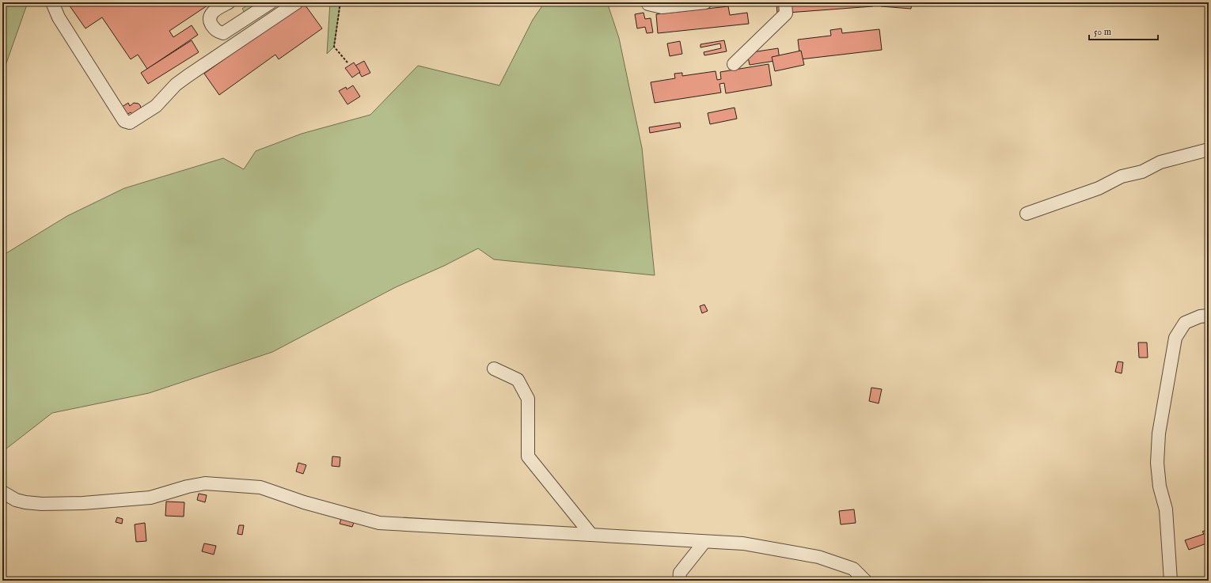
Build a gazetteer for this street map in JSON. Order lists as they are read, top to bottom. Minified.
{"scale_bar":"50 m"}
